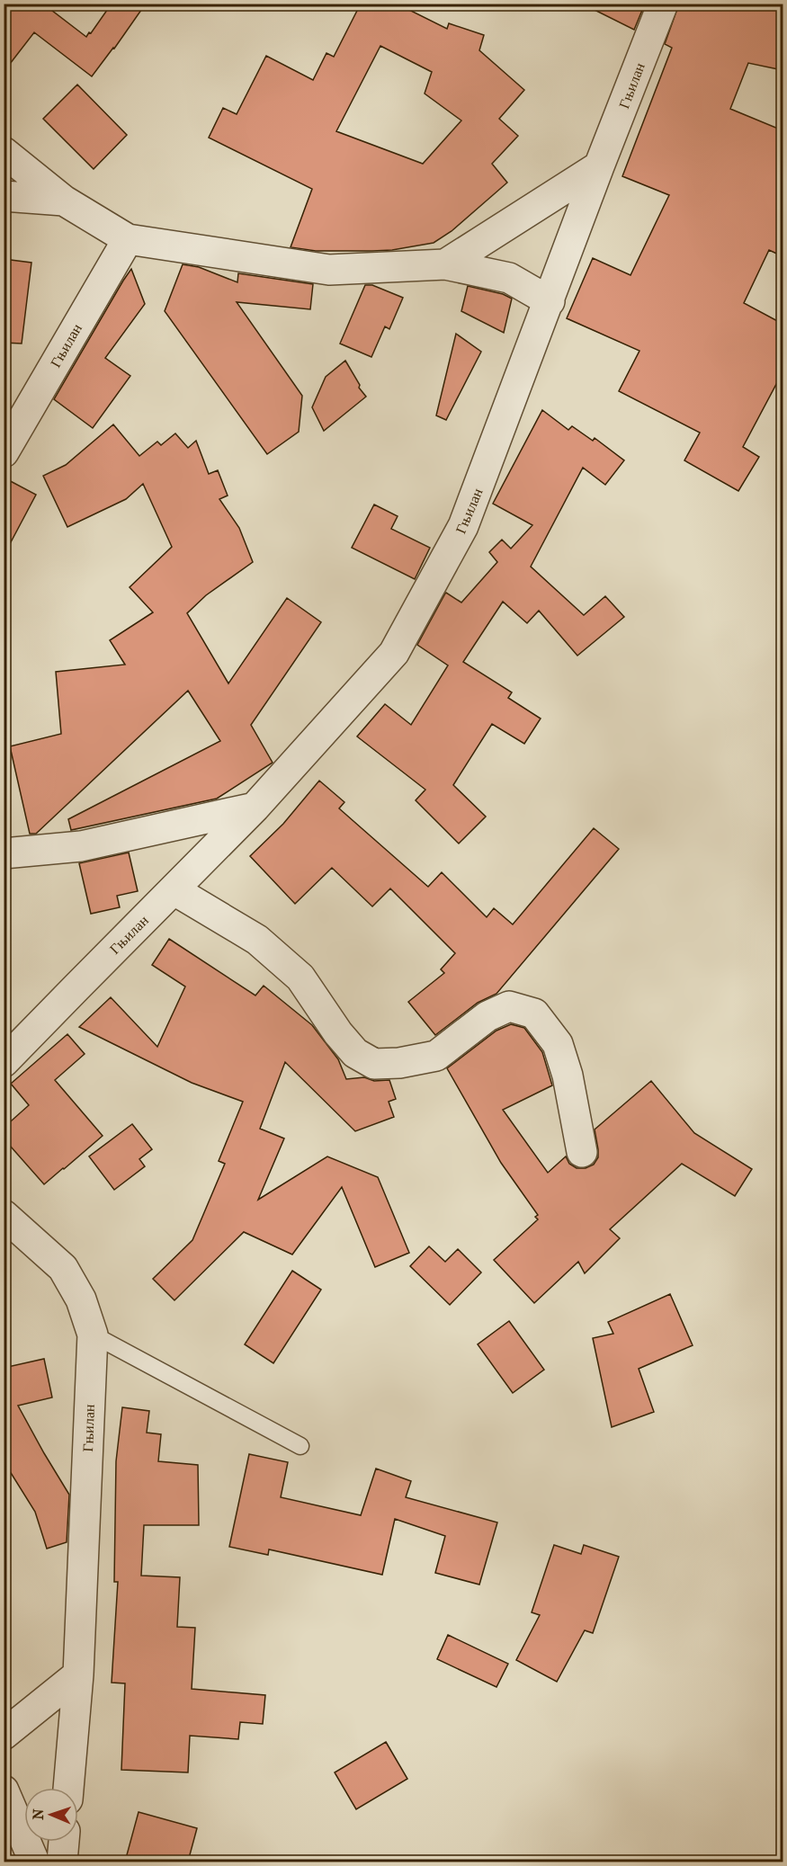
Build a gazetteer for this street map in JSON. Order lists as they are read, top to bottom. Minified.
{"streets":{"street":["Гњилан"]},"north":"left"}
